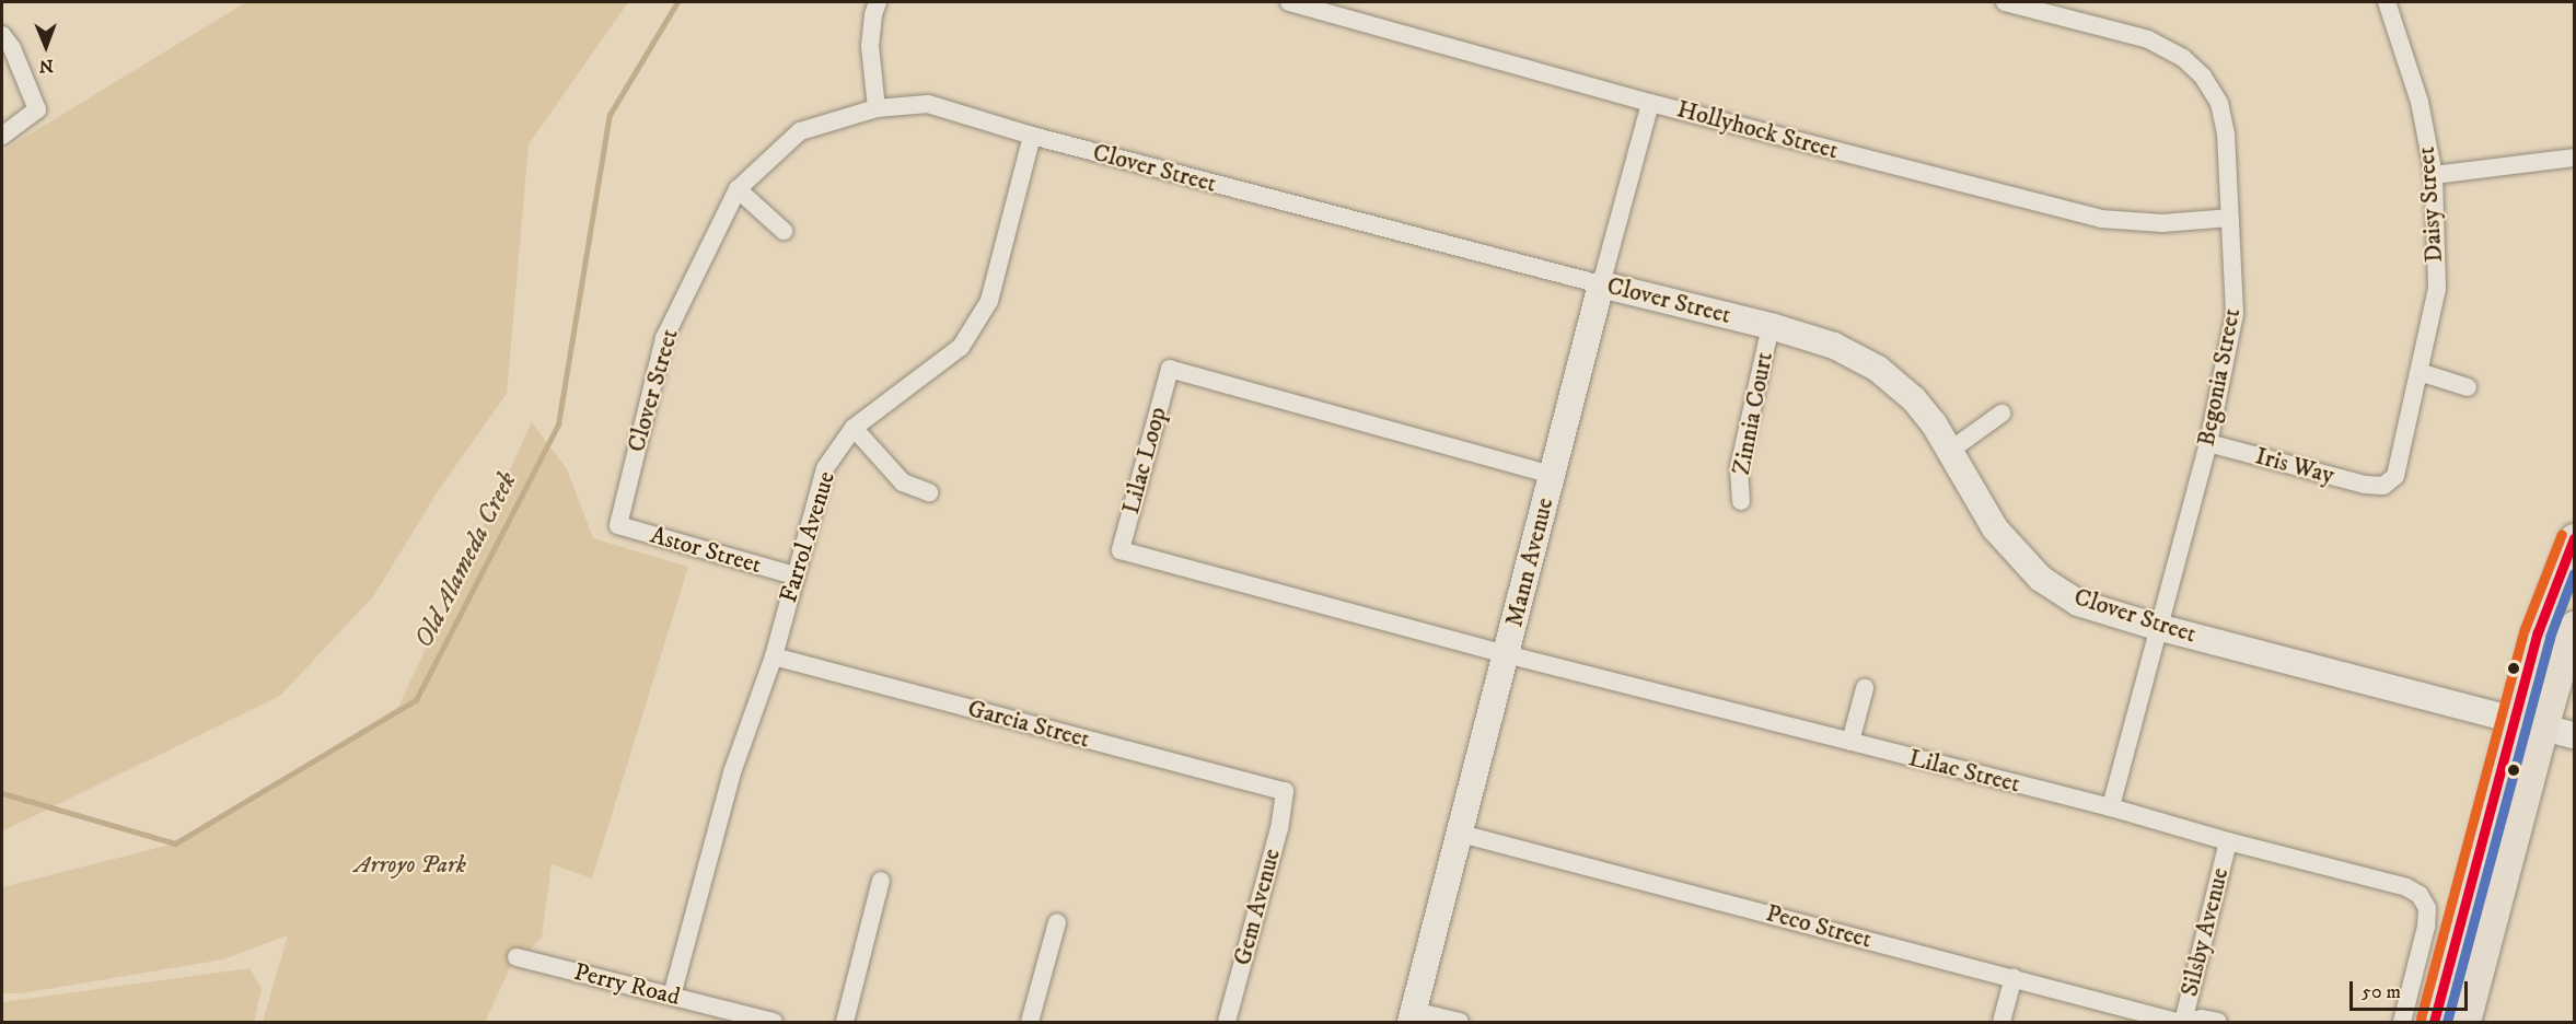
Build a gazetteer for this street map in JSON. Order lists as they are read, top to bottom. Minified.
{"streets":{"street":["Hollyhock Street","Clover Street","Daisy Street","Begonia Street","Zinnia Court","Lilac Loop","Iris Way","Farrol Avenue","Astor Street","Mann Avenue","Garcia Street","Lilac Street","Gem Avenue","Peco Street","Silsby Avenue","Perry Road"]},"crossings":[["Hollyhock Street","Begonia Street"],["Hollyhock Street","Mann Avenue"],["Clover Street","Begonia Street"],["Clover Street","Zinnia Court"],["Clover Street","Farrol Avenue"],["Clover Street","Astor Street"],["Clover Street","Mann Avenue"],["Daisy Street","Iris Way"],["Begonia Street","Iris Way"],["Begonia Street","Lilac Street"],["Lilac Loop","Mann Avenue"],["Lilac Loop","Lilac Street"],["Farrol Avenue","Astor Street"],["Farrol Avenue","Garcia Street"],["Farrol Avenue","Perry Road"],["Mann Avenue","Lilac Street"],["Mann Avenue","Peco Street"],["Garcia Street","Gem Avenue"],["Lilac Street","Silsby Avenue"]],"water":["Old Alameda Creek"],"parks":["Arroyo Park"],"scale_bar":"50 m","north":"bottom"}
